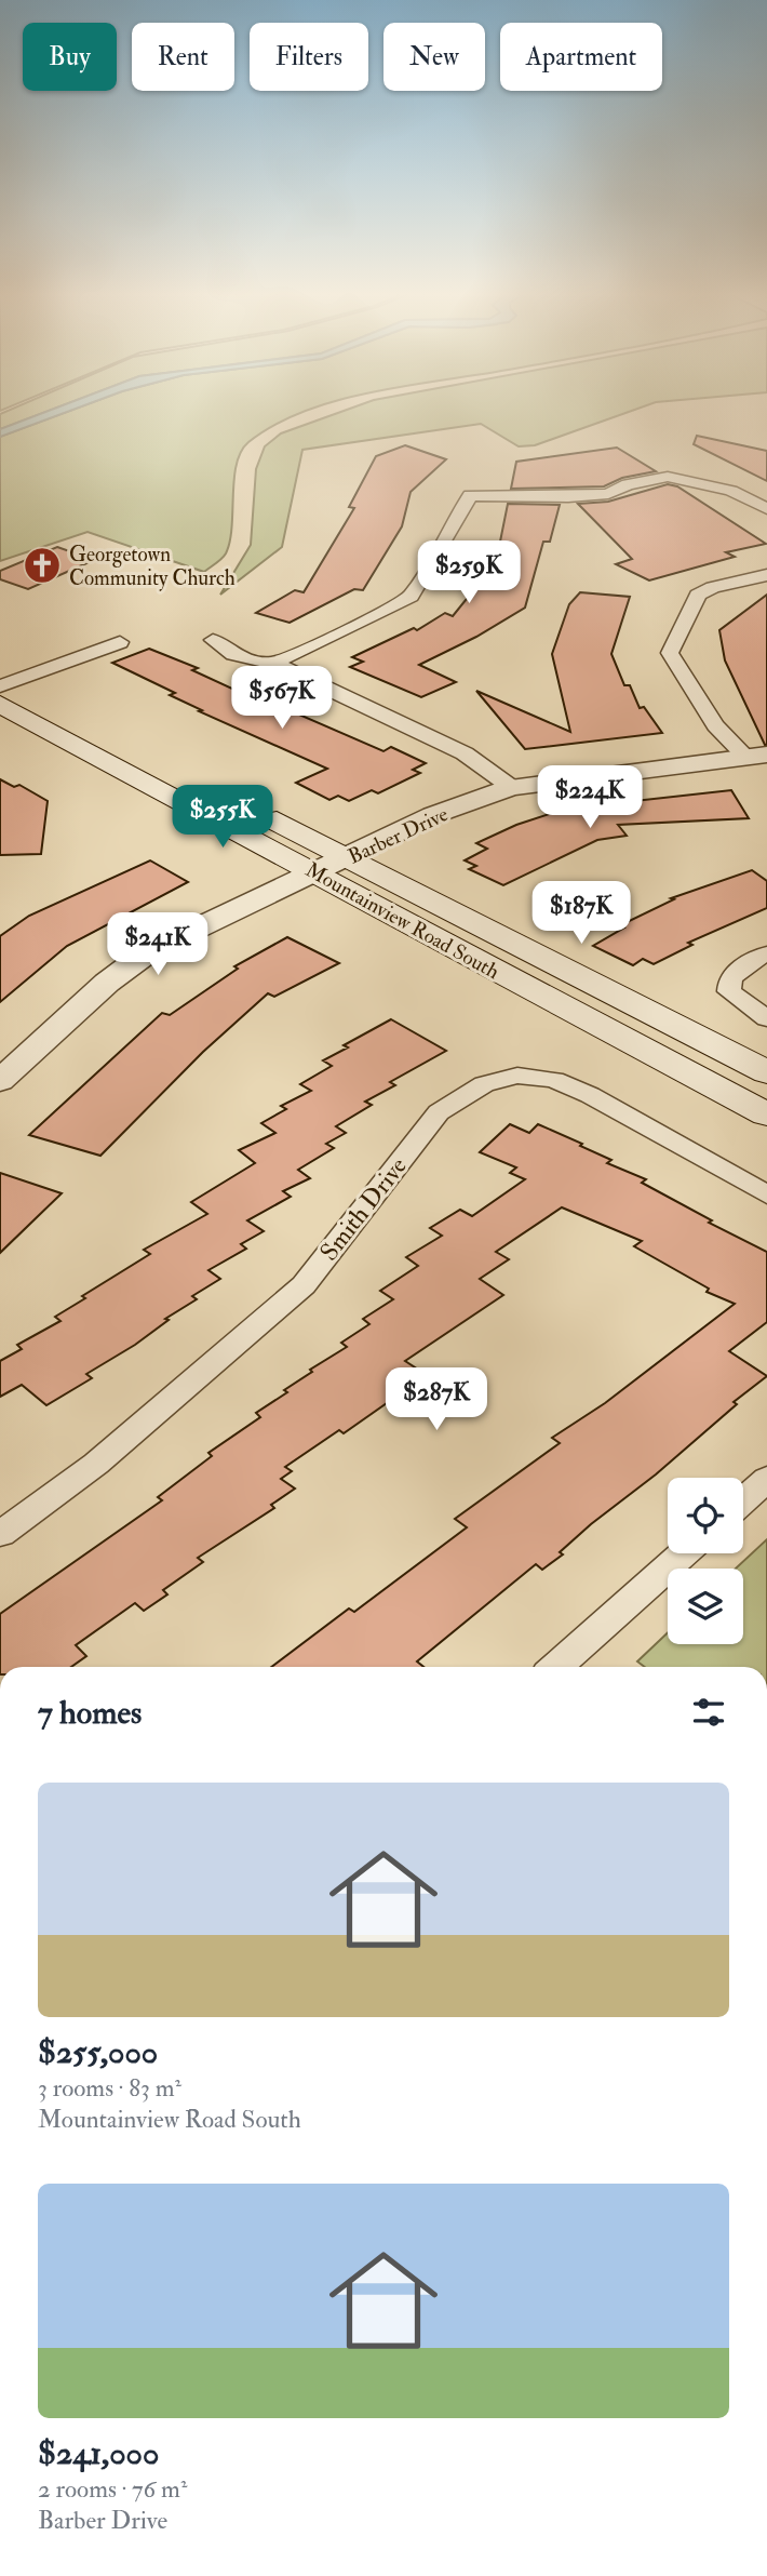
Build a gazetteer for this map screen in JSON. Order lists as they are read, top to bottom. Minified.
{"streets":{"main road":["Mountainview Road South"],"street":["Barber Drive","Smith Drive"]},"crossings":[["Barber Drive","Mountainview Road South"]],"places":{"church":["Georgetown Community Church"]},"page":{"chip":["Buy","Rent","Filters","New","Apartment"],"price":["$259K","$567K","$224K","$255K","$187K","$241K","$287K"],"heading":"7 homes","list":[{"name":"$255,000","note":"3 rooms · 83 m² · Mountainview Road South"},{"name":"$241,000","note":"2 rooms · 76 m² · Barber Drive"}]}}
